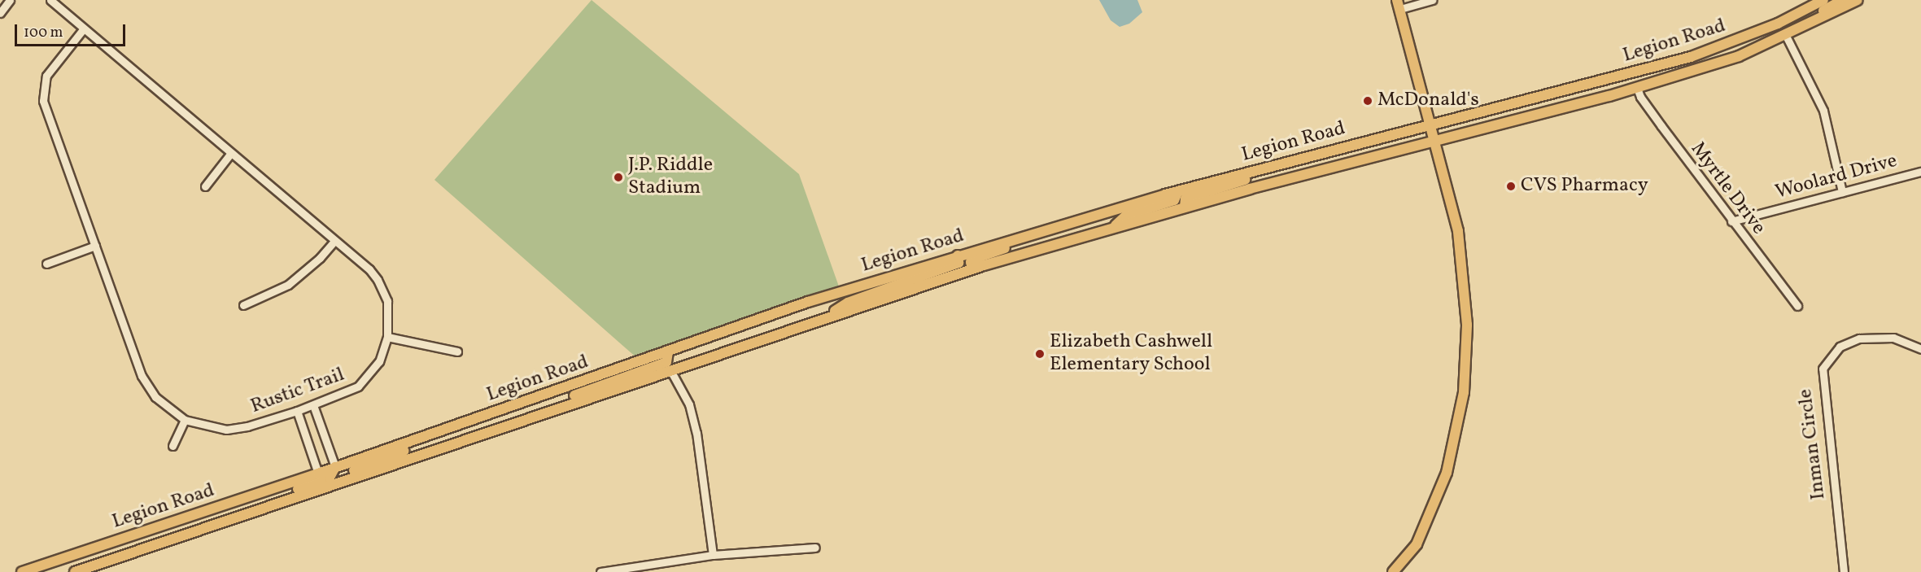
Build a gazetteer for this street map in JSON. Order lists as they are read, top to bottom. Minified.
{"streets":{"main road":["Legion Road"],"street":["Woolard Drive","Myrtle Drive","Rustic Trail","Inman Circle"]},"crossings":[["Legion Road","Myrtle Drive"],["Woolard Drive","Myrtle Drive"]],"places":["McDonald's","J.P. Riddle Stadium","CVS Pharmacy","Elizabeth Cashwell Elementary School"],"scale_bar":"100 m"}
